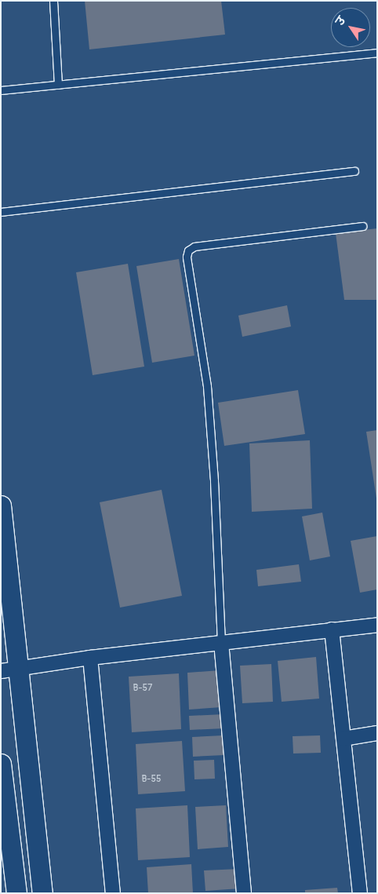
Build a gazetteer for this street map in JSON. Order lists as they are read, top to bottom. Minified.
{"house_numbers":["B-57","B-55"],"north":"top left"}
